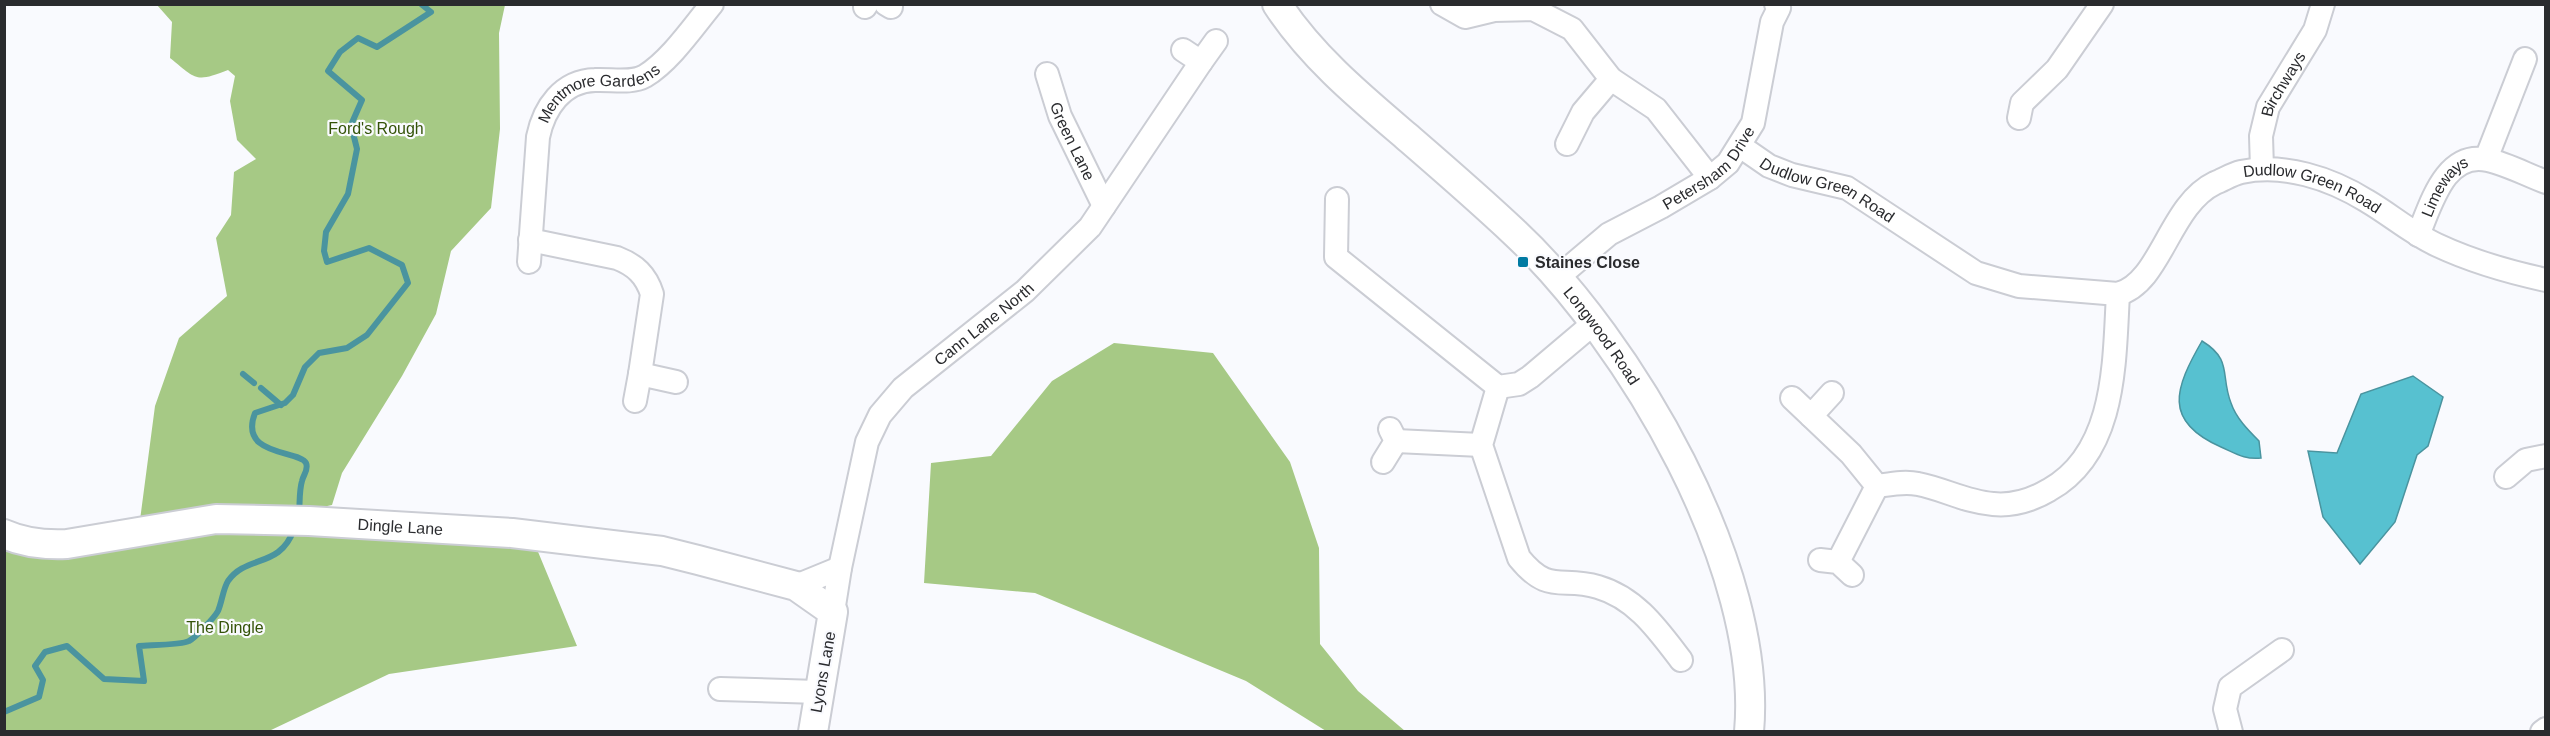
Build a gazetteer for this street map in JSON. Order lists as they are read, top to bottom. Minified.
{"streets":{"street":["Birchways","Mentmore Gardens","Green Lane","Petersham Drive","Dudlow Green Road","Limeways","Cann Lane North","Longwood Road","Dingle Lane","Lyons Lane"]},"crossings":[["Birchways","Dudlow Green Road"],["Green Lane","Cann Lane North"],["Petersham Drive","Dudlow Green Road"],["Petersham Drive","Longwood Road"],["Dudlow Green Road","Limeways"],["Cann Lane North","Dingle Lane"],["Cann Lane North","Lyons Lane"],["Dingle Lane","Lyons Lane"]],"parks":["Ford's Rough","The Dingle"],"places":{"transit":["Staines Close"]}}
